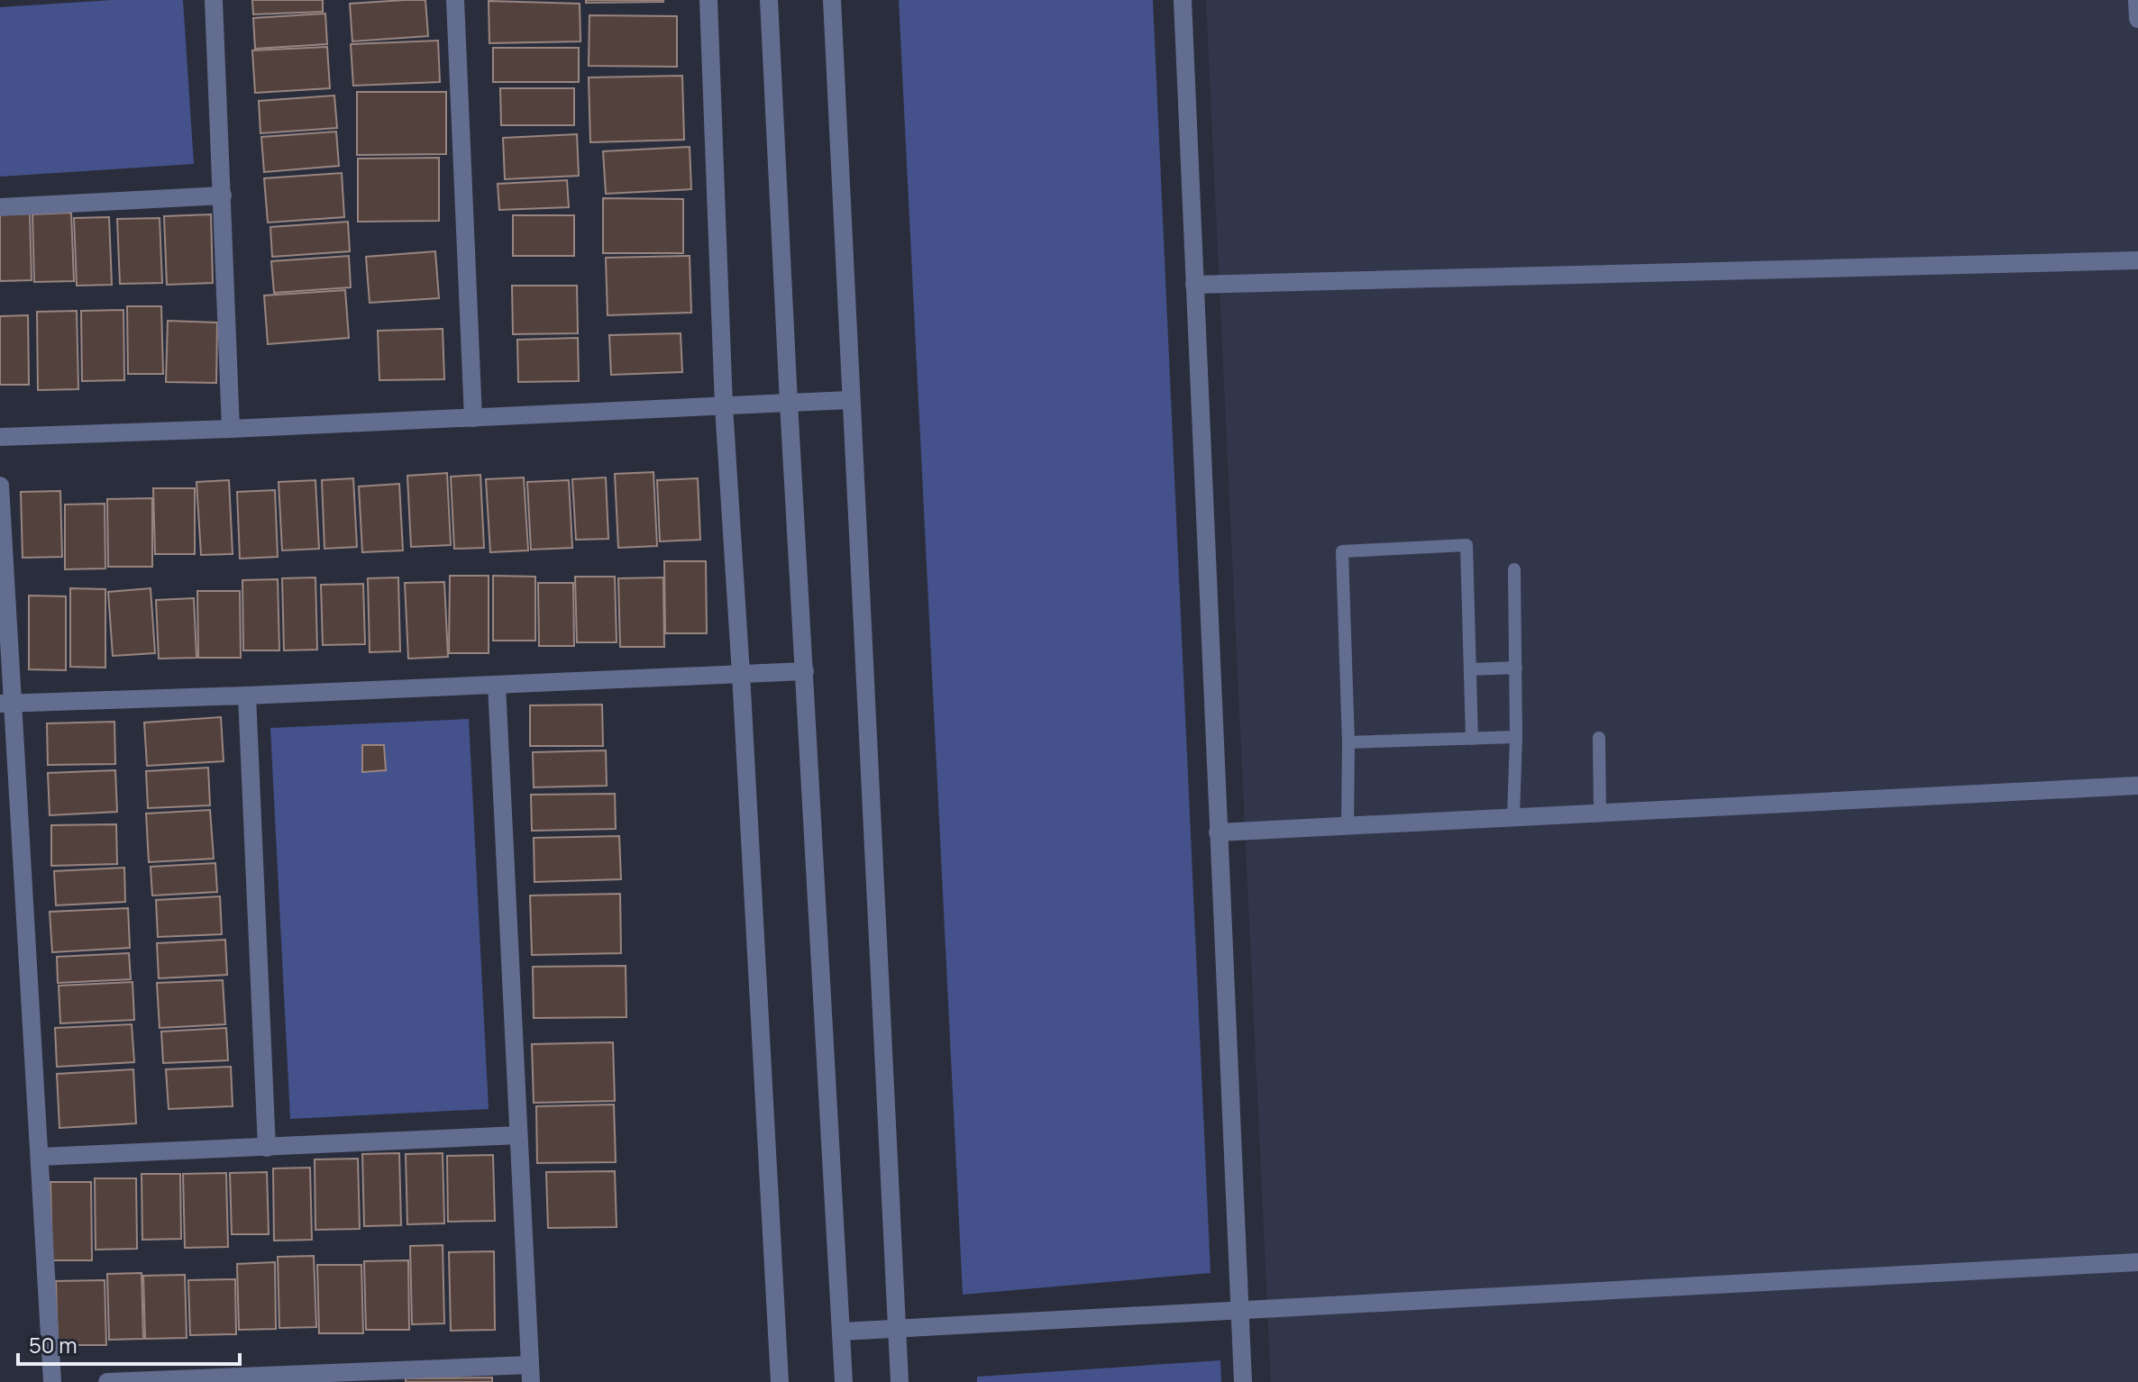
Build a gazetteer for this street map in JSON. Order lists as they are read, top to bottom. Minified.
{"scale_bar":"50 m"}
